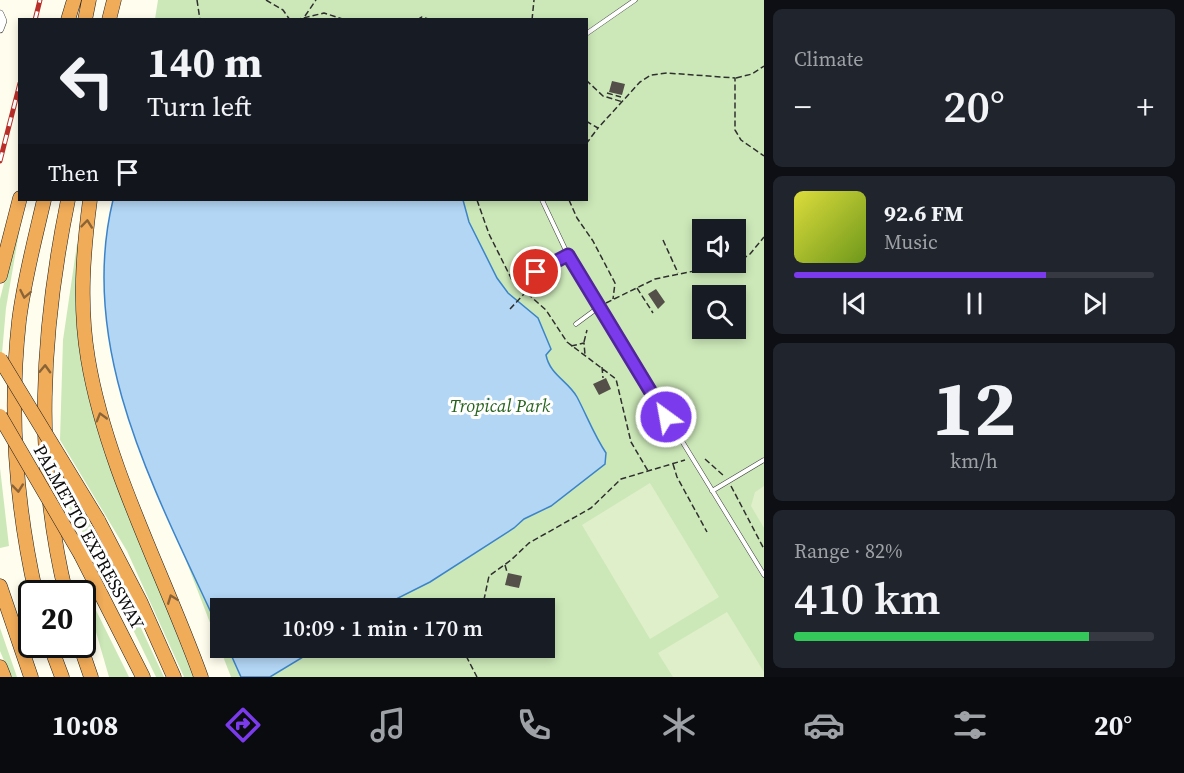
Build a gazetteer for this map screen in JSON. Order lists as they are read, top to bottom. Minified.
{"streets":{"highway":["PALMETTO EXPRESSWAY"]},"parks":["Tropical Park"],"page":{"tile":["Climate",["12","km/h"],["Range · 82%","410 km"]],"turn":["140 m","Turn left"],"heat":["−","20°","+"],"then":"Then","song":["92.6 FM","Music"],"limit":"20","trip":"10:09 · 1 min · 170 m","tabs":["10:08","20°"]}}
